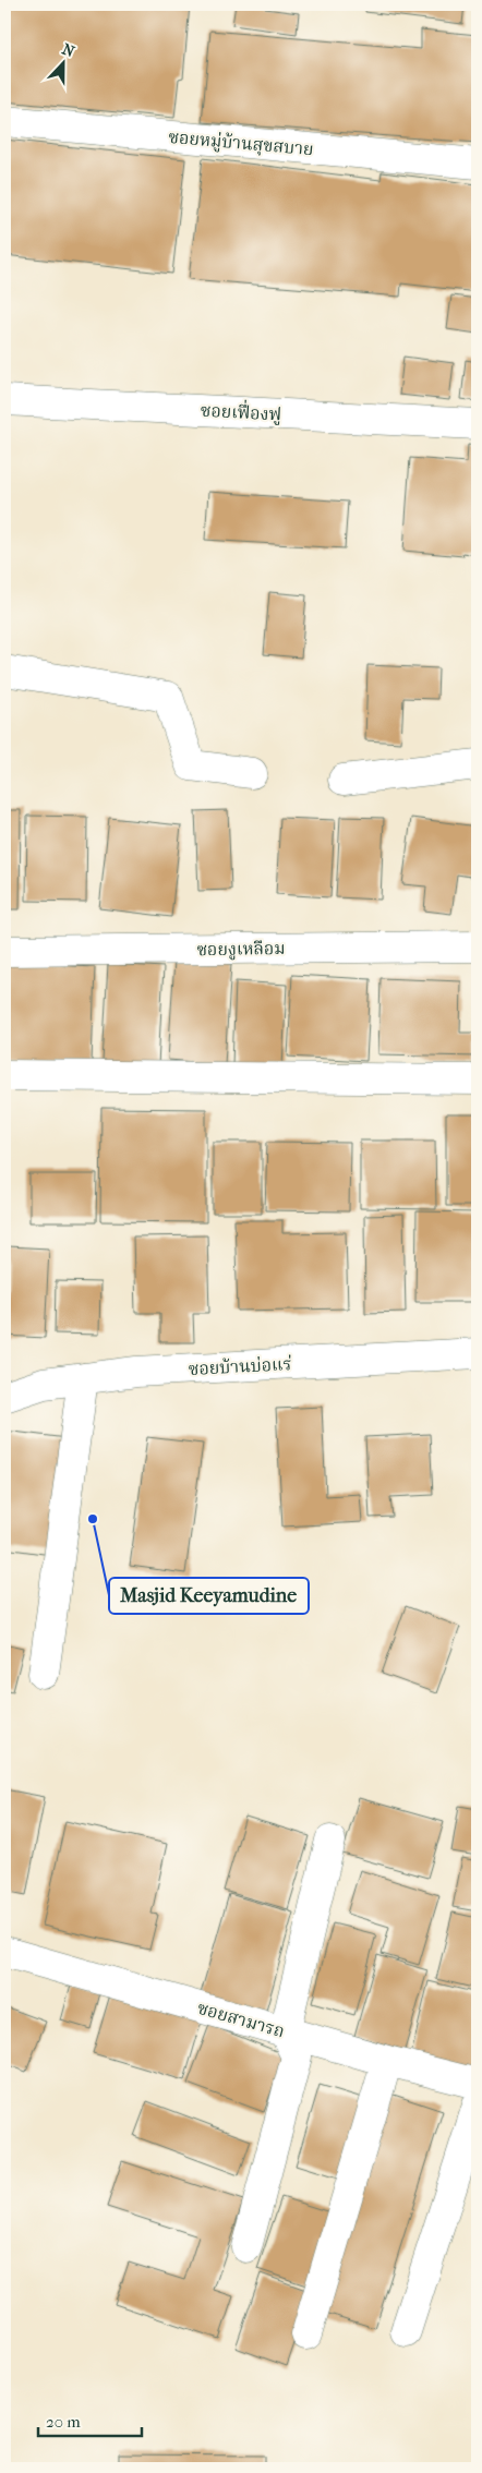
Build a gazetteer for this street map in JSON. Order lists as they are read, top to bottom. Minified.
{"streets":{"street":["ซอยหมู่บ้านสุขสบาย","ซอยเฟื่องฟู","ซอยงูเหลือม","ซอยบ้านบ่อแร่","ซอยสามารถ"]},"places":["Masjid Keeyamudine"],"scale_bar":"20 m","north":"top"}
